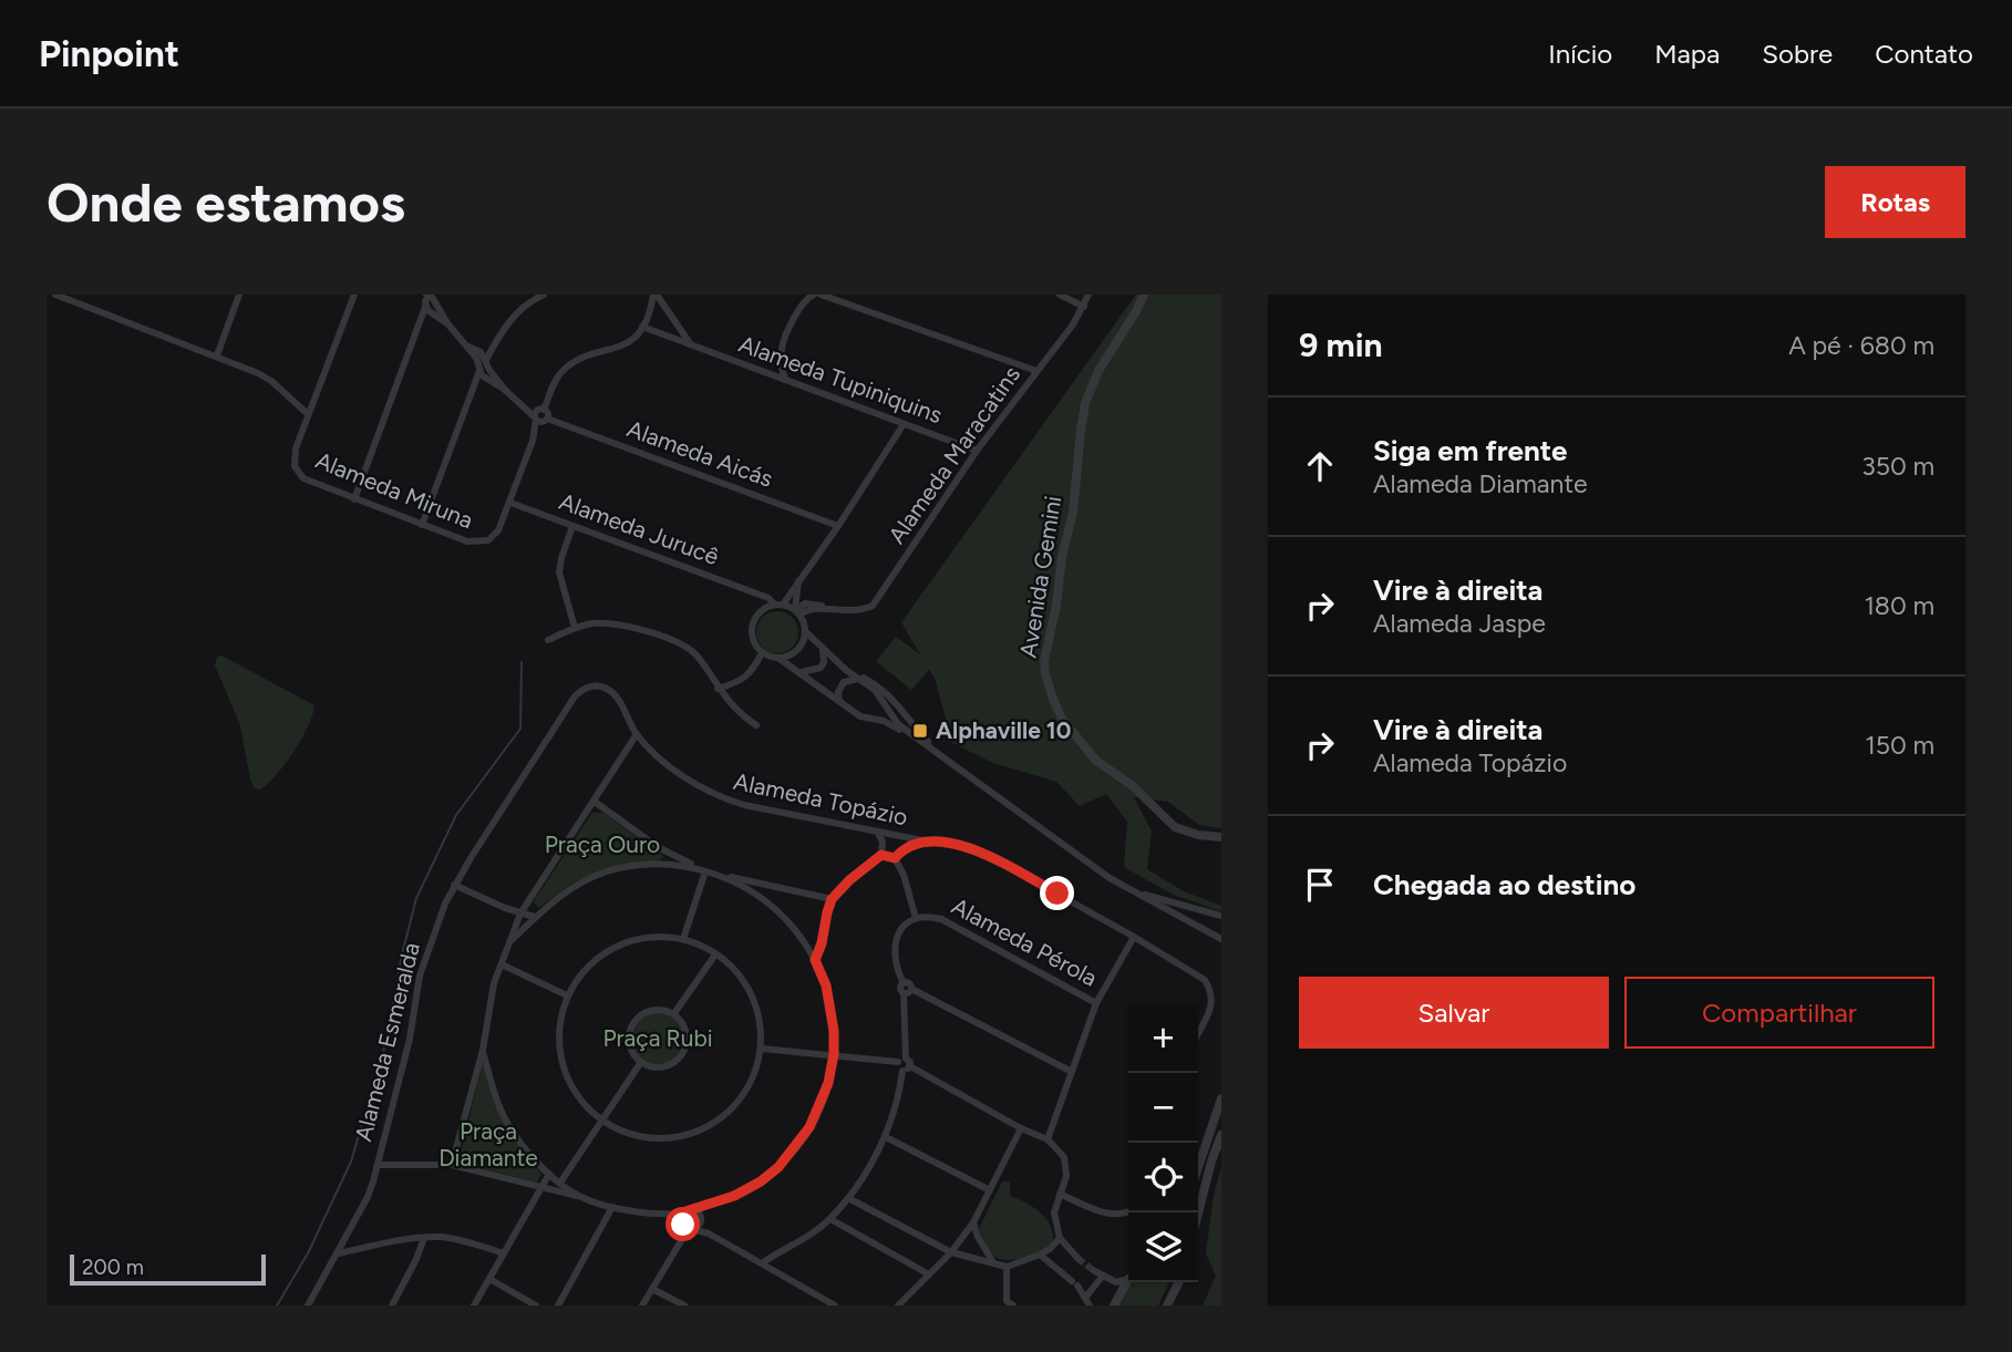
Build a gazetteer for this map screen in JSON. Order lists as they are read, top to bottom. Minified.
{"streets":{"street":["Alameda Tupiniquins","Alameda Aicás","Alameda Maracatins","Alameda Miruna","Alameda Jurucê","Avenida Gemini","Alameda Topázio","Alameda Pérola","Alameda Esmeralda"]},"crossings":[["Alameda Tupiniquins","Alameda Maracatins"],["Alameda Maracatins","Alameda Jurucê"],["Alameda Miruna","Alameda Jurucê"],["Alameda Topázio","Alameda Esmeralda"]],"parks":["Praça Ouro","Praça Rubi","Praça Diamante"],"places":{"transit":["Alphaville 10"]},"scale_bar":"200 m","page":{"header":"Pinpoint","nav":["Início","Mapa","Sobre","Contato"],"buttons":["Rotas",["Salvar","Compartilhar"]],"title":"Onde estamos","heading":["9 min","A pé · 680 m"],"list":[["Siga em frente","Alameda Diamante","350 m"],["Vire à direita","Alameda Jaspe","180 m"],["Vire à direita","Alameda Topázio","150 m"],"Chegada ao destino"],"map_buttons":["+","−"],"scale":"200 m"}}
